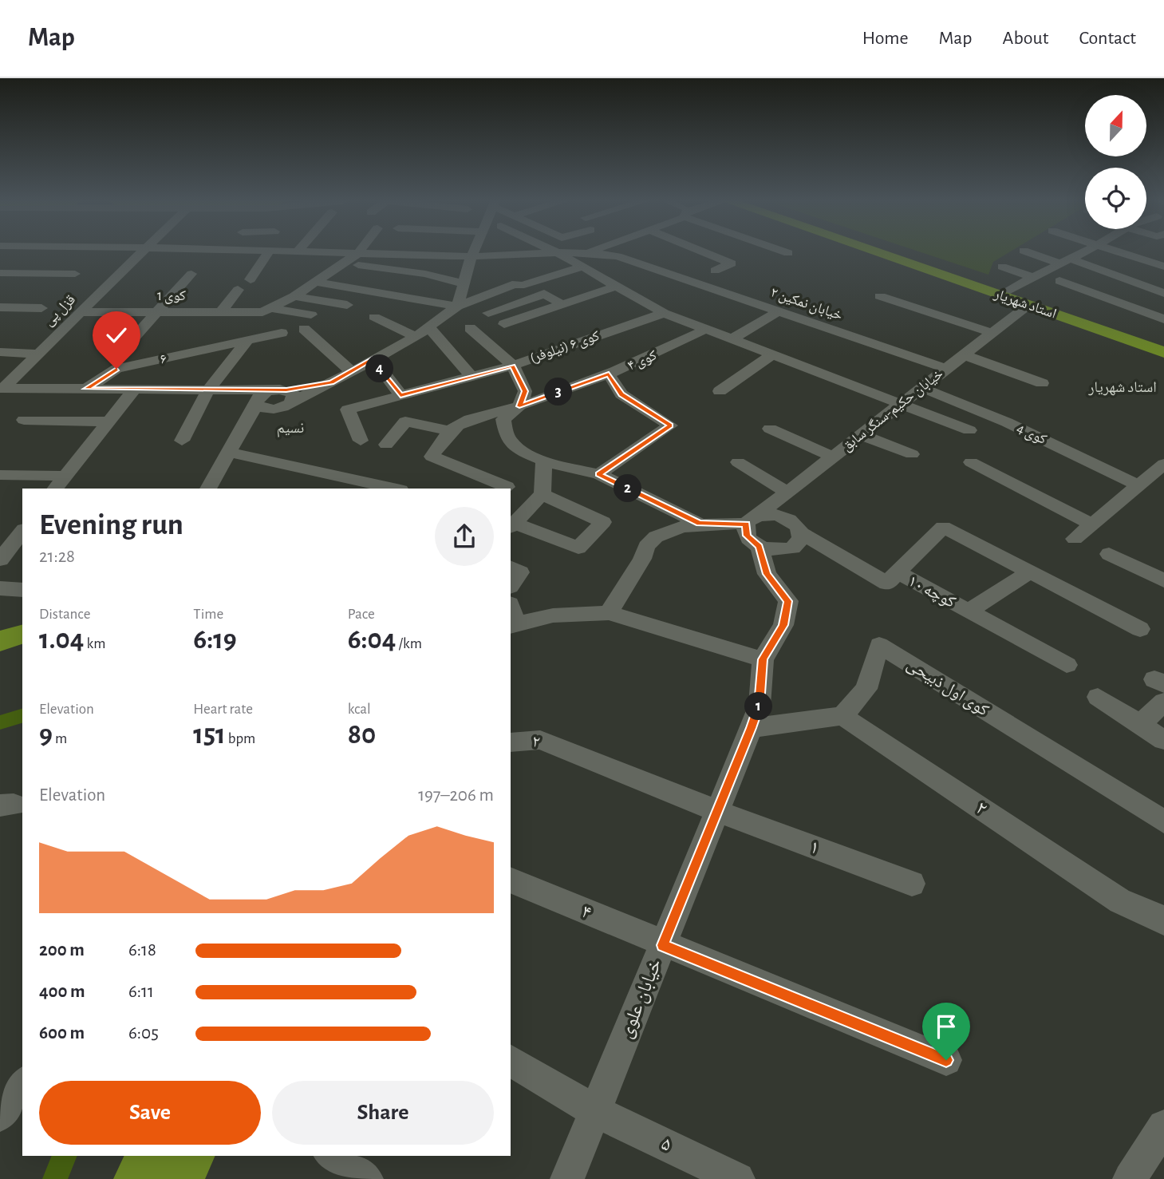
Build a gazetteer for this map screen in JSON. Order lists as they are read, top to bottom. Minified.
{"streets":{"main road":["استاد شهریار"],"street":["کوی 1","خیابان نمکین ۲","قزل پی","کوی ۶ (نیلوفر)","۶","کوی ۴","خیابان حکیم-سنگر سابق","کوی 4","کوچه ۱۰","کوی اول ذبیحی","۲","۱","۴","خیابان علوی","۵"]},"crossings":[["کوی 1","قزل پی"],["خیابان نمکین ۲","خیابان حکیم-سنگر سابق"],["استاد شهریار","خیابان حکیم-سنگر سابق"],["خیابان حکیم-سنگر سابق","کوی 4"],["خیابان حکیم-سنگر سابق","کوچه ۱۰"],["خیابان حکیم-سنگر سابق","خیابان علوی"],["کوچه ۱۰","خیابان علوی"],["کوی اول ذبیحی","۲"],["۲","۱"],["۲","خیابان علوی"],["۱","خیابان علوی"],["۴","خیابان علوی"],["خیابان علوی","۵"]],"districts":["استاد شهریار","نسیم"],"north":"top","page":{"header":"Map","nav":["Home","Map","About","Contact"],"pins":["4","3","2","1"],"heading":["Evening run","21:28"],"stats":[["Distance","1.04 km"],["Time","6:19"],["Pace","6:04 /km"],["Elevation","9 m"],["Heart rate","151 bpm"],["kcal","80"]],"chart":["Elevation","197–206 m"],"list":[{"name":"200 m","note":"6:18"},{"name":"400 m","note":"6:11"},{"name":"600 m","note":"6:05"}],"buttons":["Save","Share"]}}
